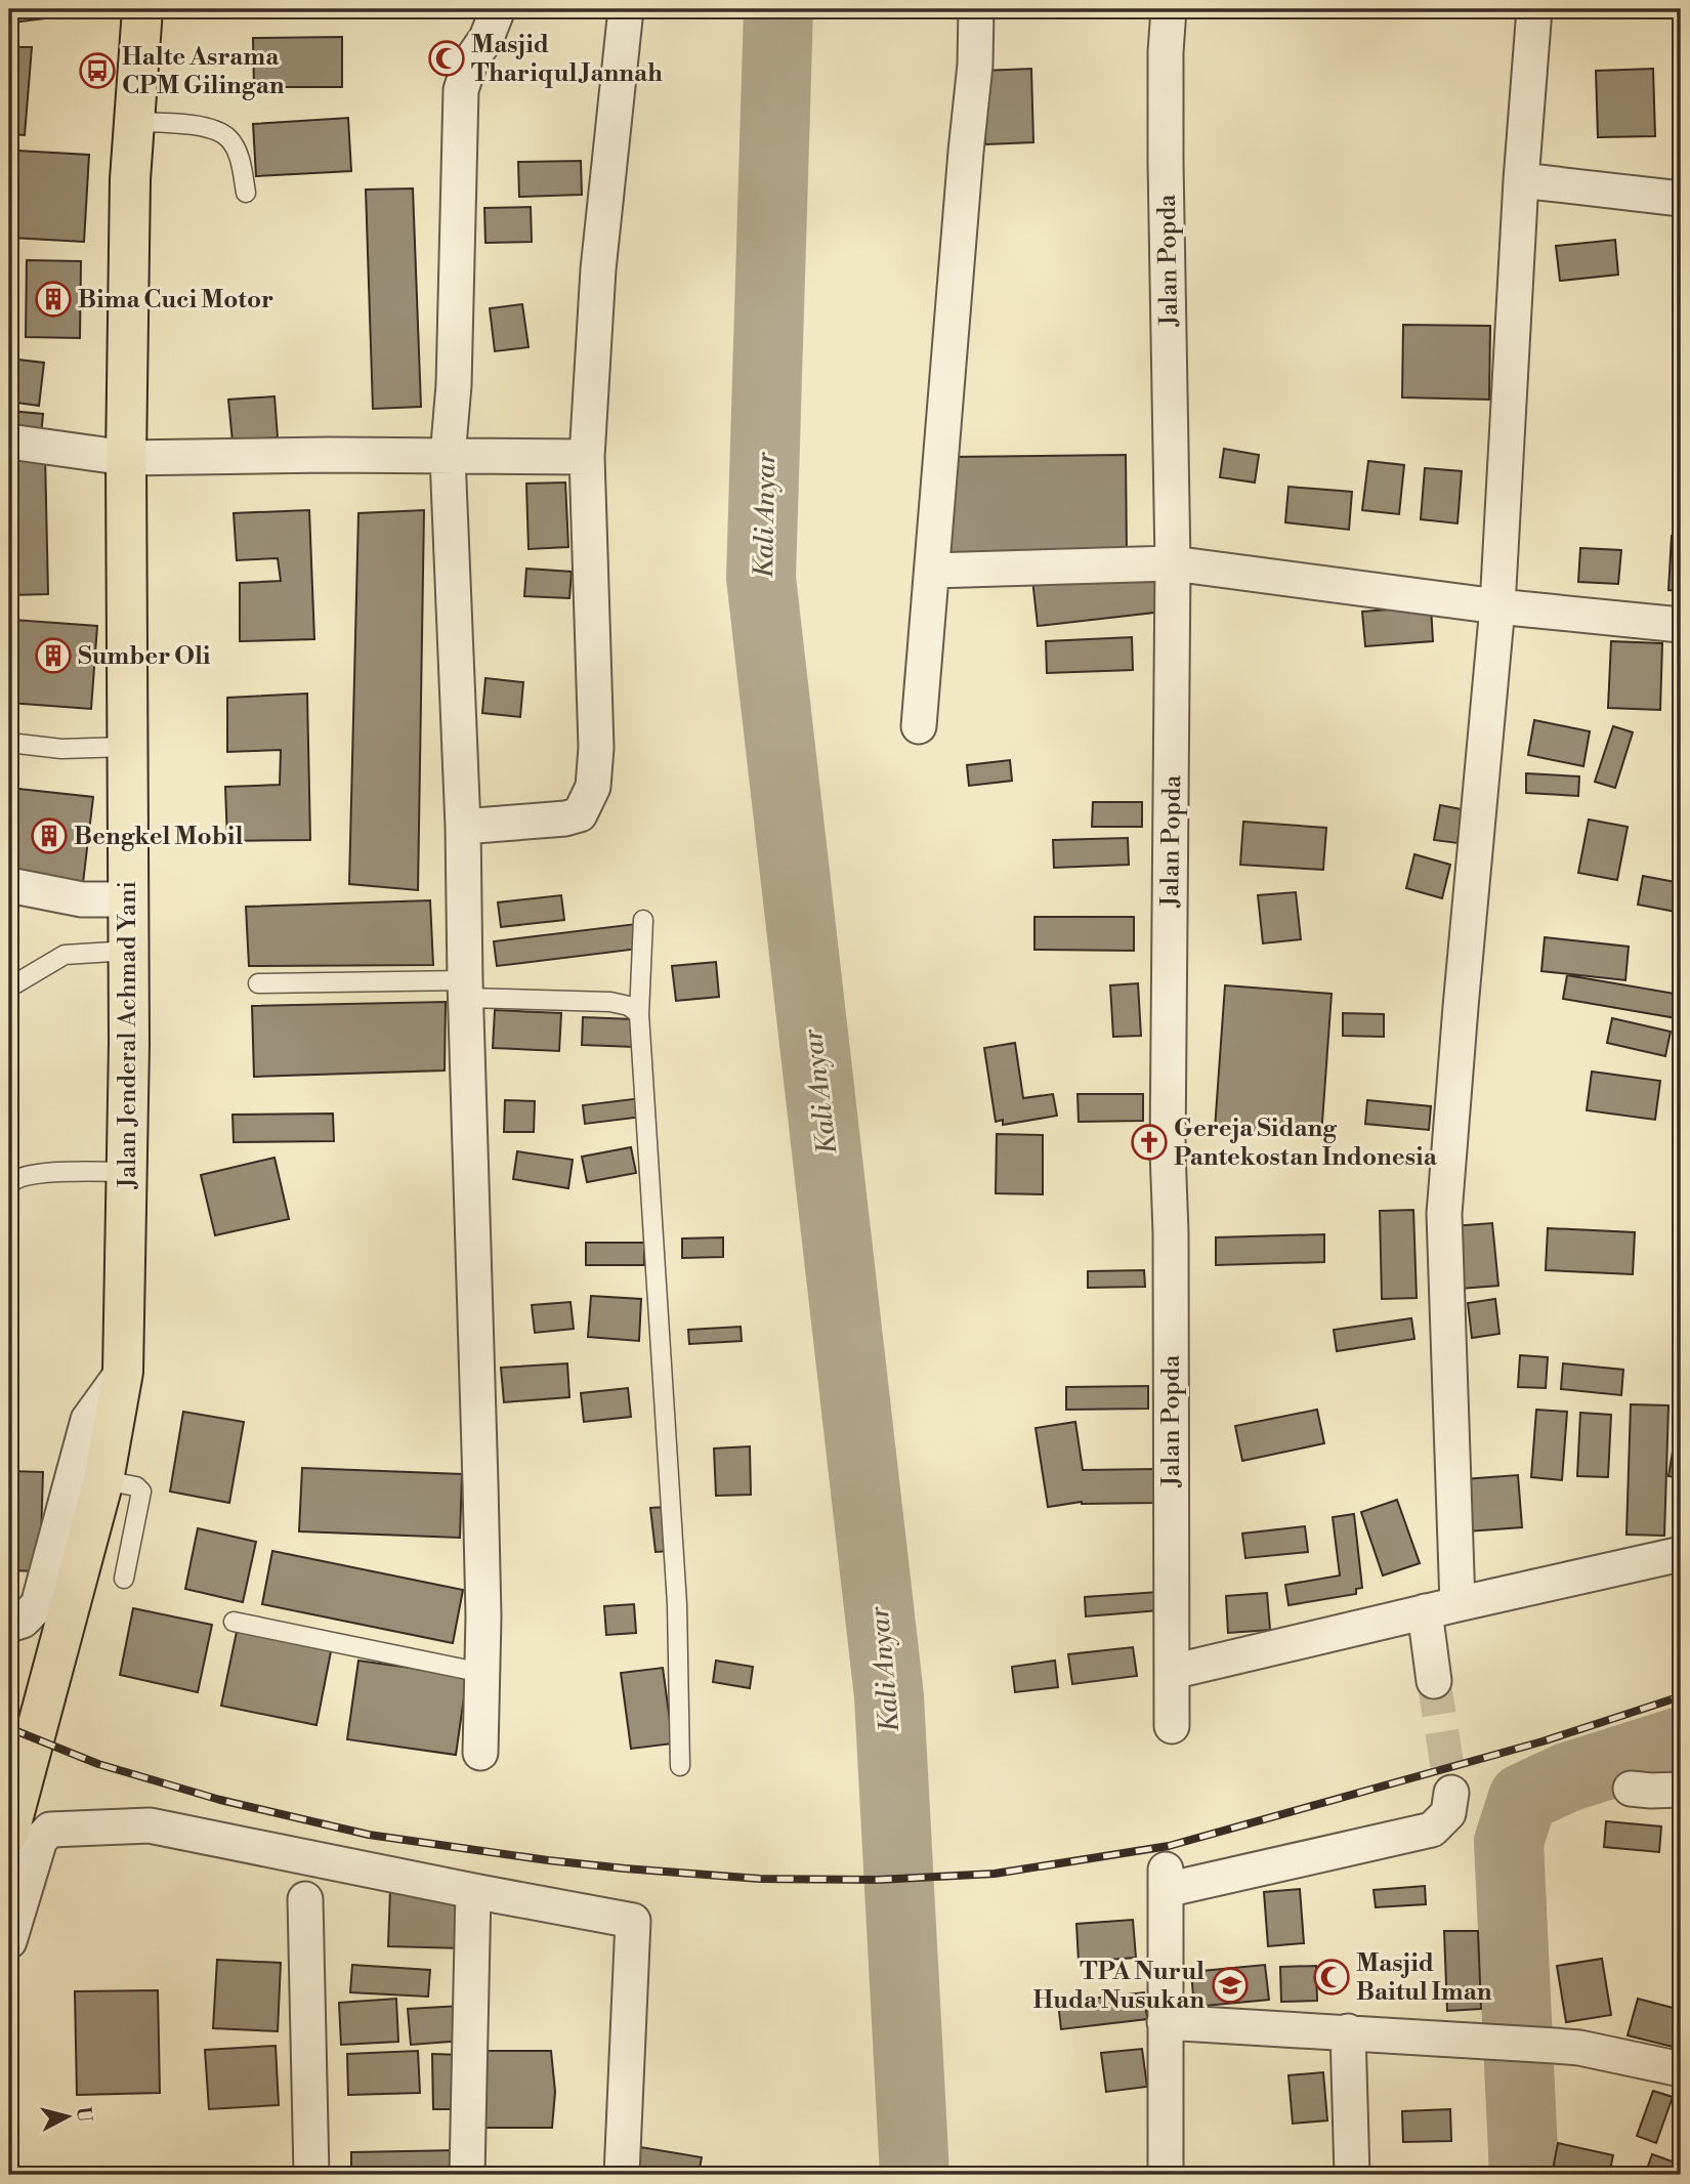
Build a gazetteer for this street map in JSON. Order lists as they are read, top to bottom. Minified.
{"streets":{"main road":["Jalan Jenderal Achmad Yani"],"street":["Jalan Popda"]},"water":["Kali Anyar"],"places":{"mosque":["Masjid Thariqul Jannah","Masjid Baitul Iman"],"bus stop":["Halte Asrama CPM Gilingan"],"building":["Bima Cuci Motor","Sumber Oli","Bengkel Mobil"],"church":["Gereja Sidang Pantekostan Indonesia"],"school or university":["TPA Nurul Huda Nusukan"]},"north":"right"}
